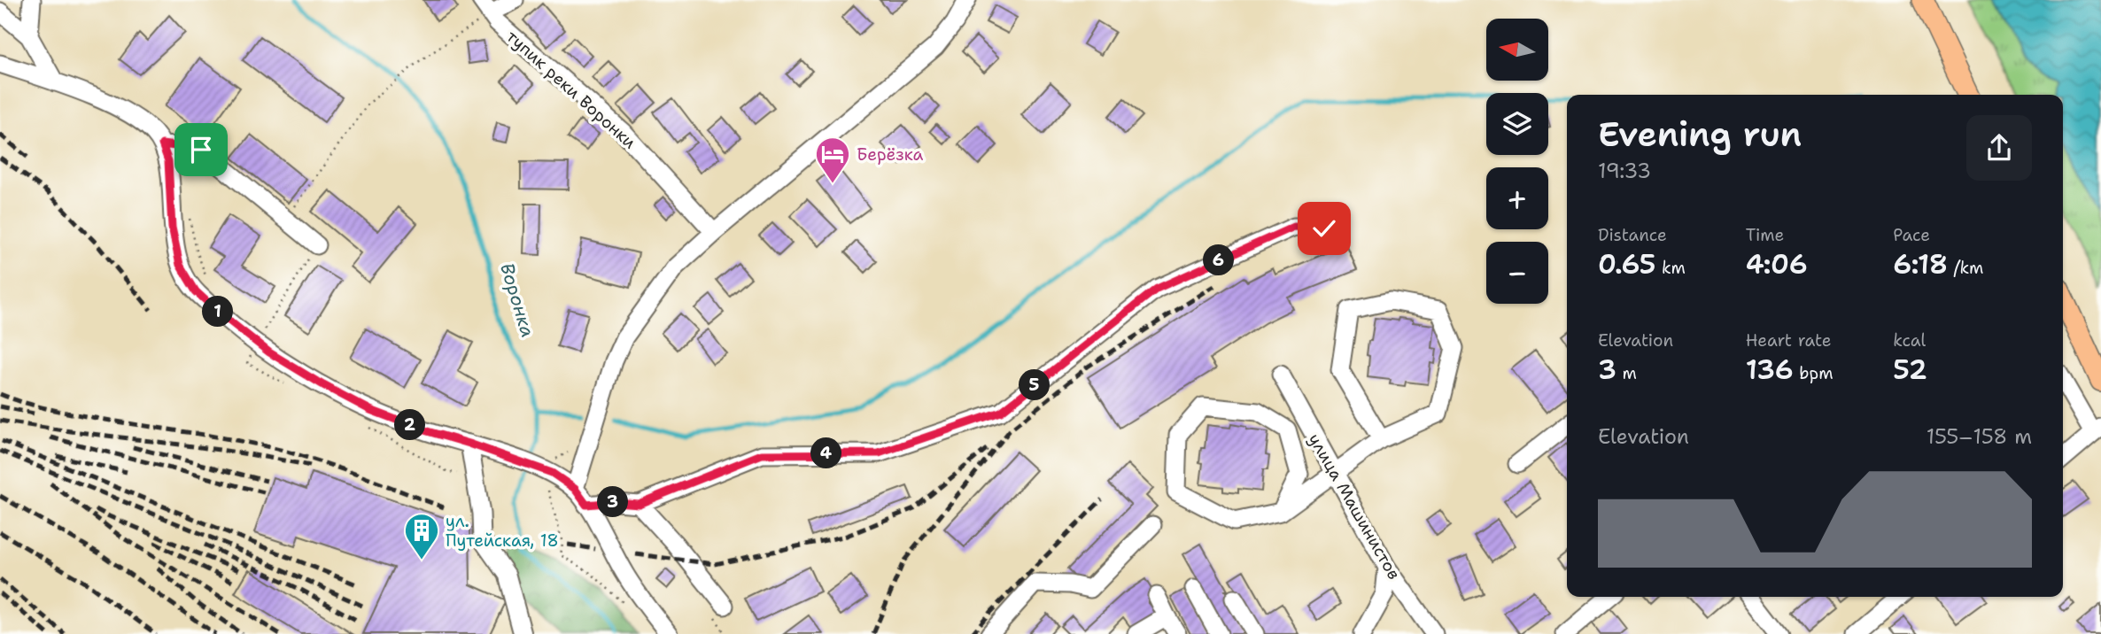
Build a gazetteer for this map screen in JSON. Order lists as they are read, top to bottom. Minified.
{"streets":{"street":["тупик реки Воронки","улица Машинистов"]},"water":["Воронка"],"places":{"hotel":["Берёзка"],"building":["ул. Путейская, 18"]},"north":"left","page":{"map_buttons":["+","−"],"heading":["Evening run","19:33"],"stats":[["Distance","0.65 km"],["Time","4:06"],["Pace","6:18 /km"],["Elevation","3 m"],["Heart rate","136 bpm"],["kcal","52"]],"pins":["6","1","5","2","4","3"],"chart":["Elevation","155–158 m"]}}
